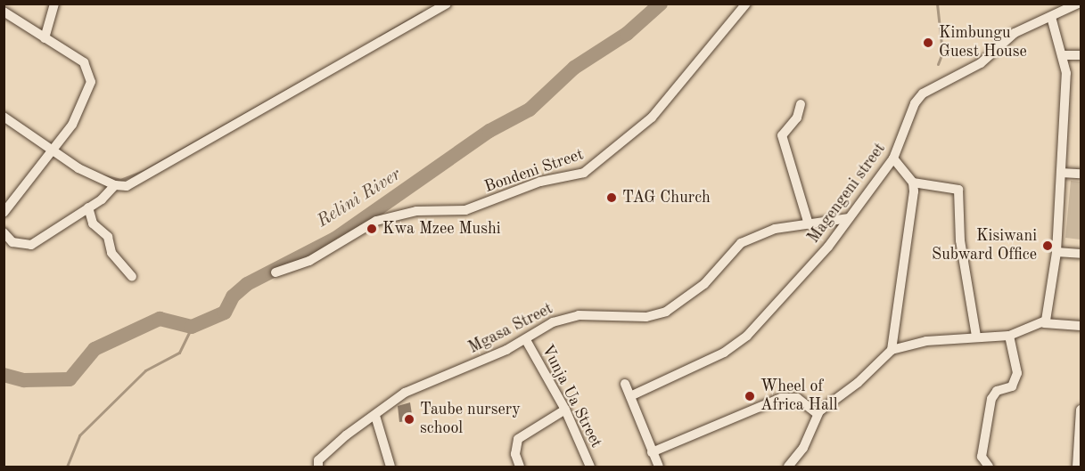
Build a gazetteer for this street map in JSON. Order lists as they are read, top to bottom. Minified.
{"streets":{"street":["Bondeni Street","Magengeni street","Mgasa Street","Vunja Ua Street"]},"crossings":[["Magengeni street","Mgasa Street"],["Mgasa Street","Vunja Ua Street"]],"water":["Relini River"],"places":["Kimbungu Guest House","TAG Church","Kwa Mzee Mushi","Kisiwani Subward Office","Wheel of Africa Hall","Taube nursery school"]}
